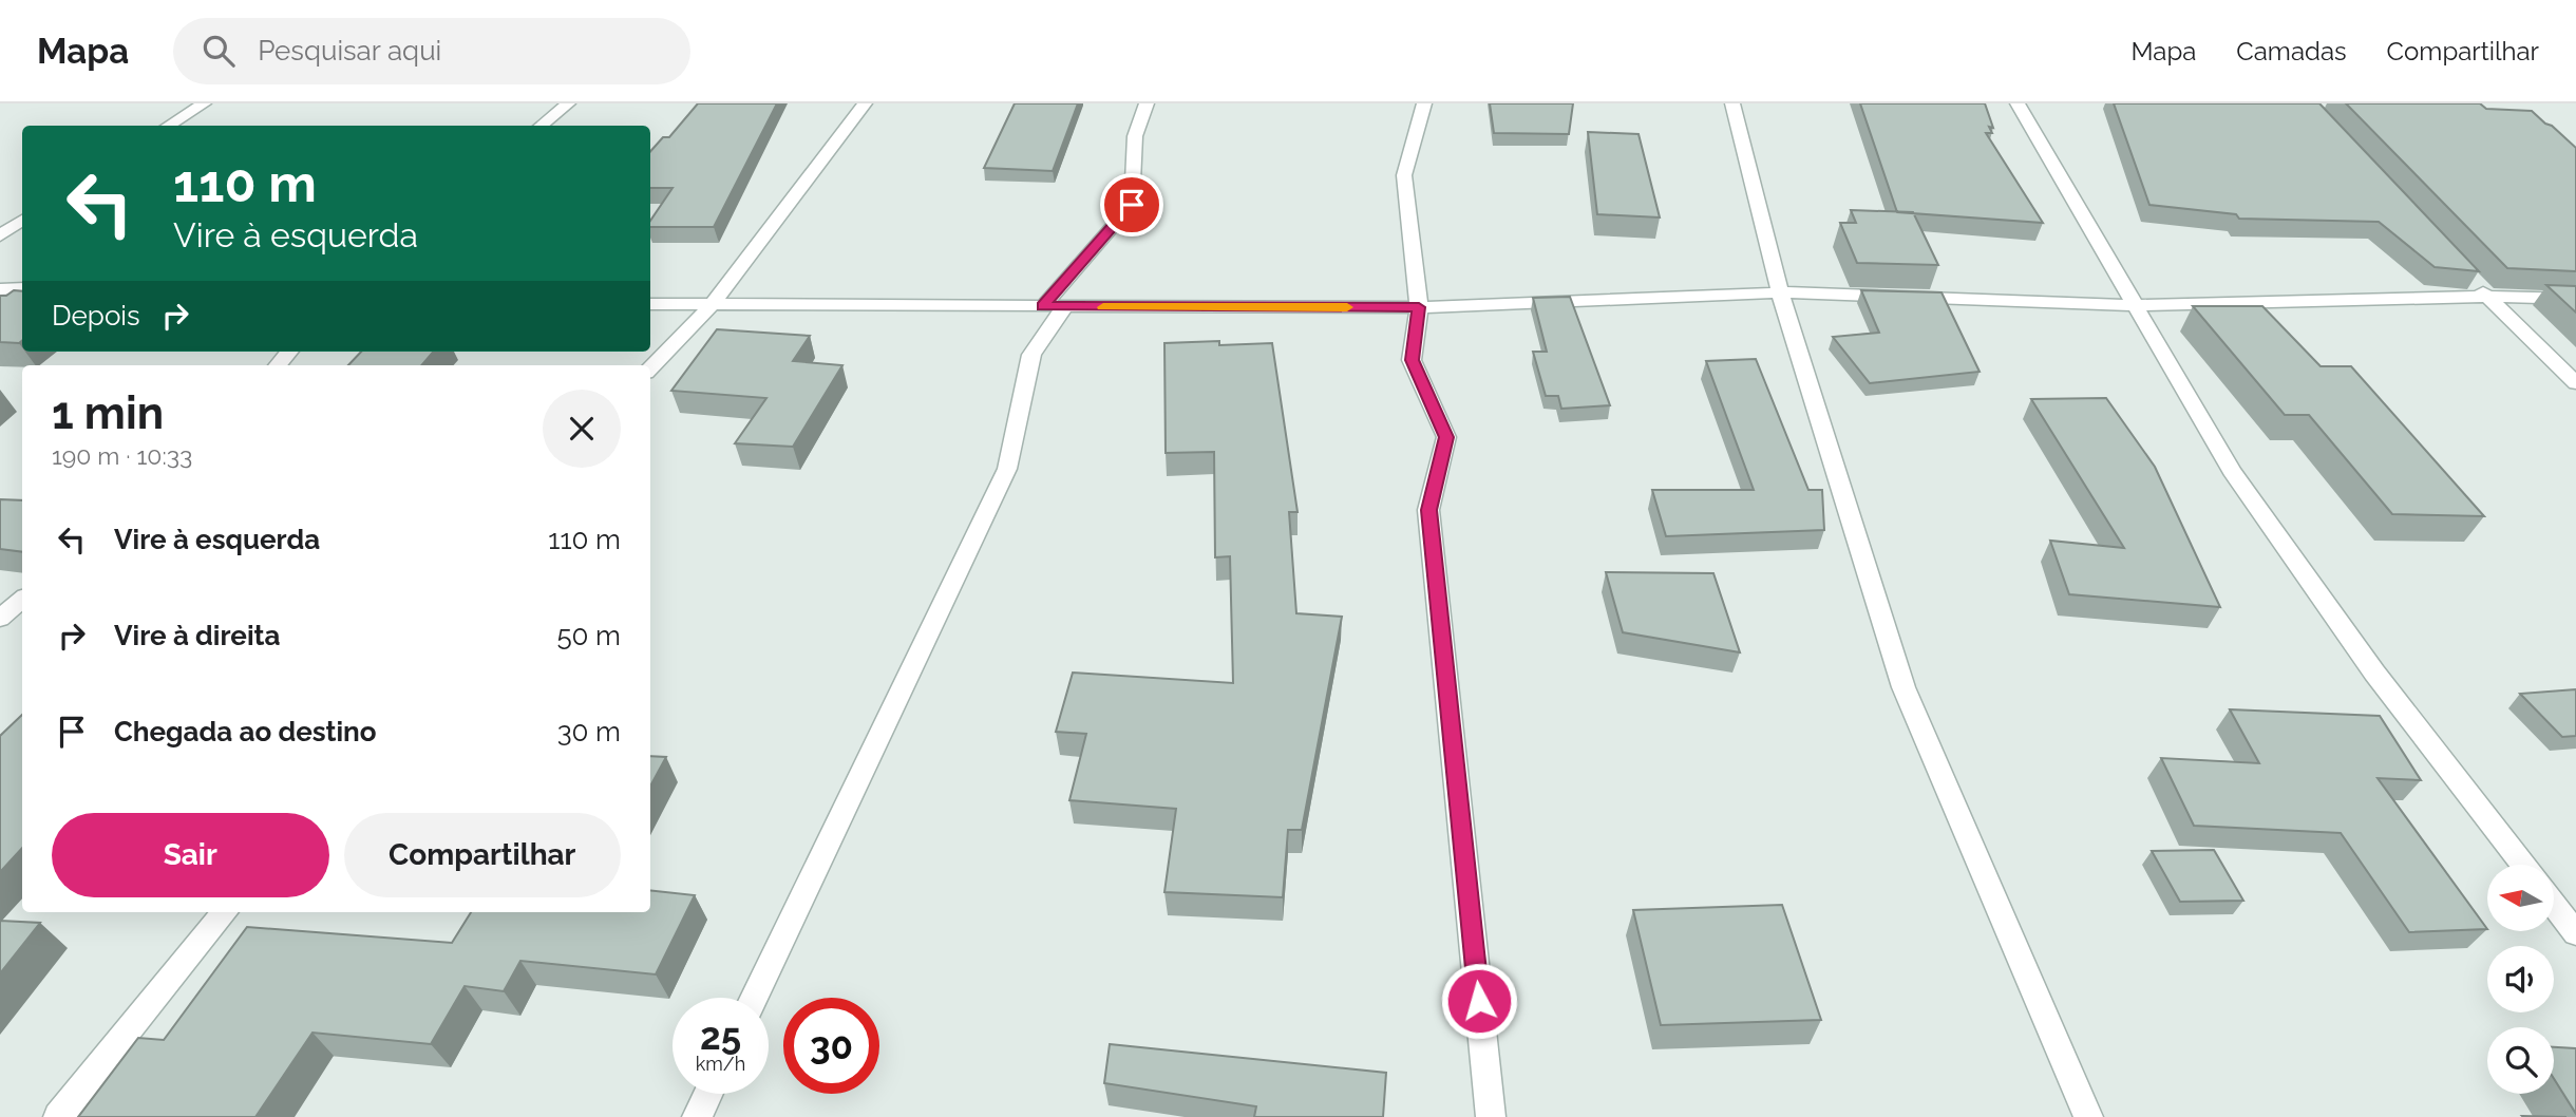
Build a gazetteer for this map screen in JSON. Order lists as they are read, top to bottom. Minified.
{"north":"left","page":{"header":"Mapa","search":"Pesquisar aqui","nav":["Mapa","Camadas","Compartilhar"],"turn":["110 m","Vire à esquerda"],"then":"Depois","heading":["1 min","190 m · 10:33"],"list":[{"name":"Vire à esquerda","value":"110 m"},{"name":"Vire à direita","value":"50 m"},{"name":"Chegada ao destino","value":"30 m"}],"buttons":["Sair","Compartilhar"],"speed":"25 km/h","limit":"30"}}
